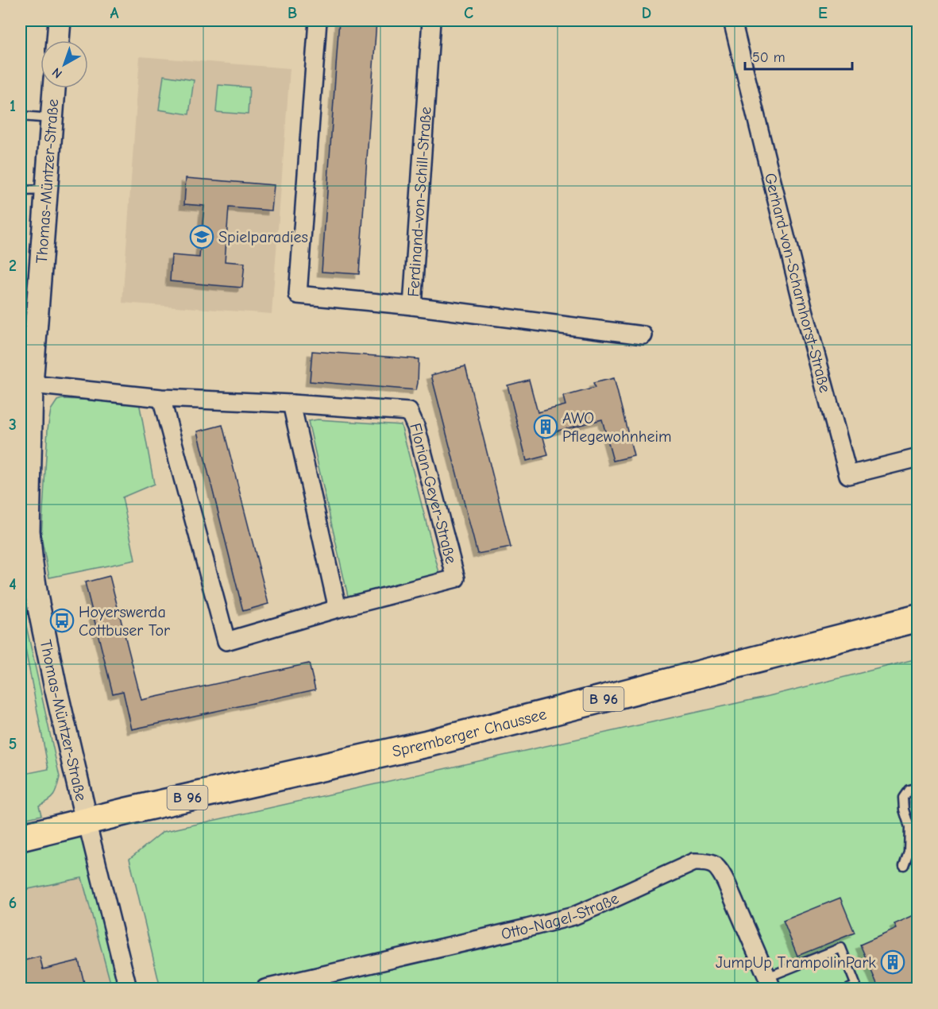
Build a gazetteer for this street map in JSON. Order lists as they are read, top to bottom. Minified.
{"streets":{"main road":["B 96","Spremberger Chaussee"],"street":["Thomas-Müntzer-Straße","Ferdinand-von-Schill-Straße","Gerhard-von-Scharnhorst-Straße","Florian-Geyer-Straße","Otto-Nagel-Straße"]},"crossings":[["Thomas-Müntzer-Straße","Florian-Geyer-Straße"],["Thomas-Müntzer-Straße","Spremberger Chaussee"]],"places":{"school or university":["Spielparadies"],"building":["AWO Pflegewohnheim","JumpUp TrampolinPark"],"bus stop":["Hoyerswerda Cottbuser Tor"]},"scale_bar":"50 m","north":"bottom left","grid":{"columns":["A","B","C","D","E"],"rows":["1","2","3","4","5","6"]}}
